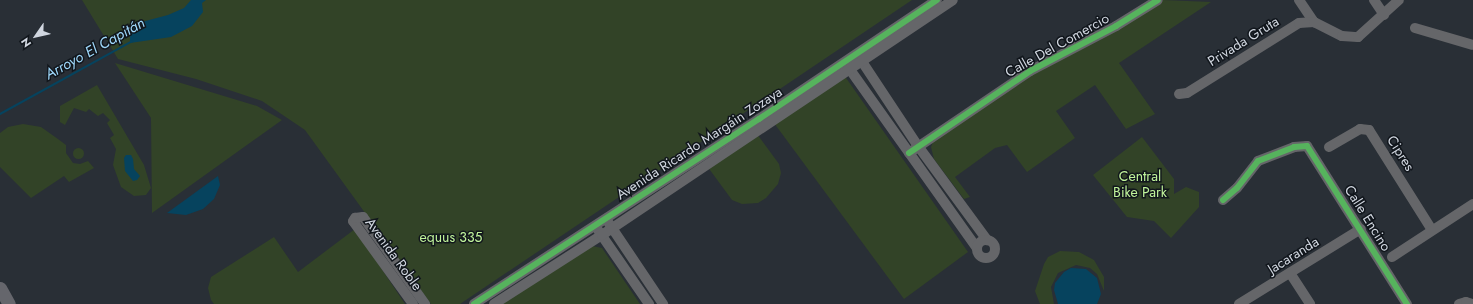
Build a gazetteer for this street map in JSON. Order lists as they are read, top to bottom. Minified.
{"streets":{"street":["Privada Gruta","Calle Del Comercio","Avenida Ricardo Margáin Zozaya","Cipres","Calle Encino","Avenida Roble","Jacaranda"]},"crossings":[["Calle Encino","Jacaranda"]],"water":["Arroyo El Capitán"],"parks":["Central Bike Park","equus 335"],"north":"bottom left"}
